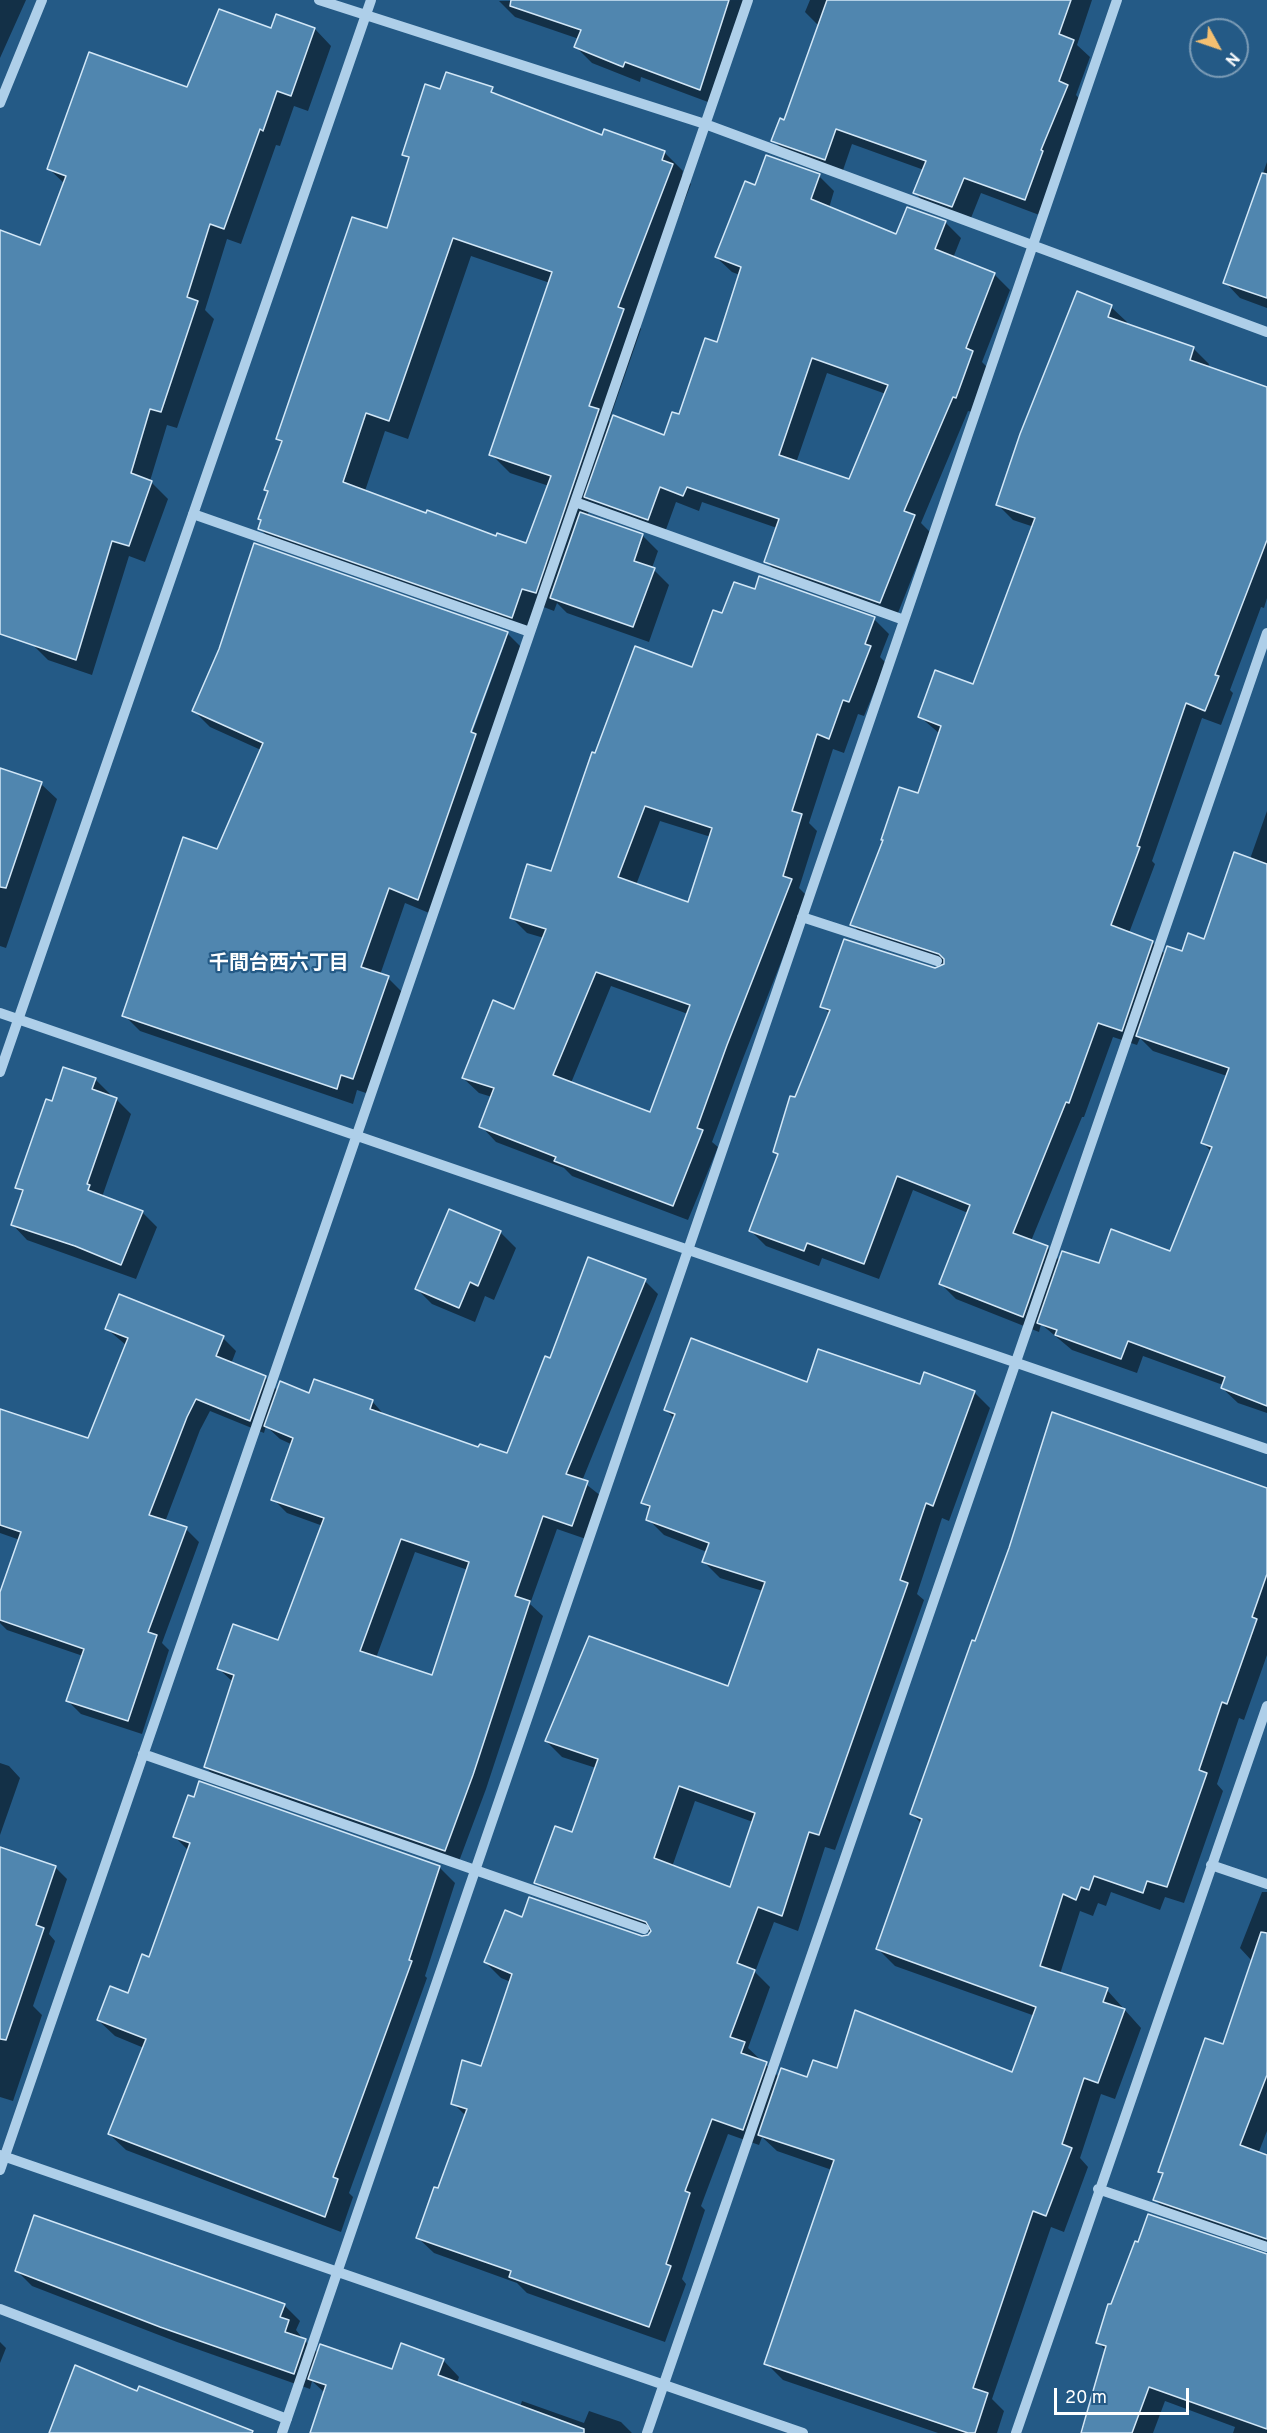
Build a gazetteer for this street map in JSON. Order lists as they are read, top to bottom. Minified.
{"districts":["千間台西六丁目"],"scale_bar":"20 m","north":"bottom right"}
